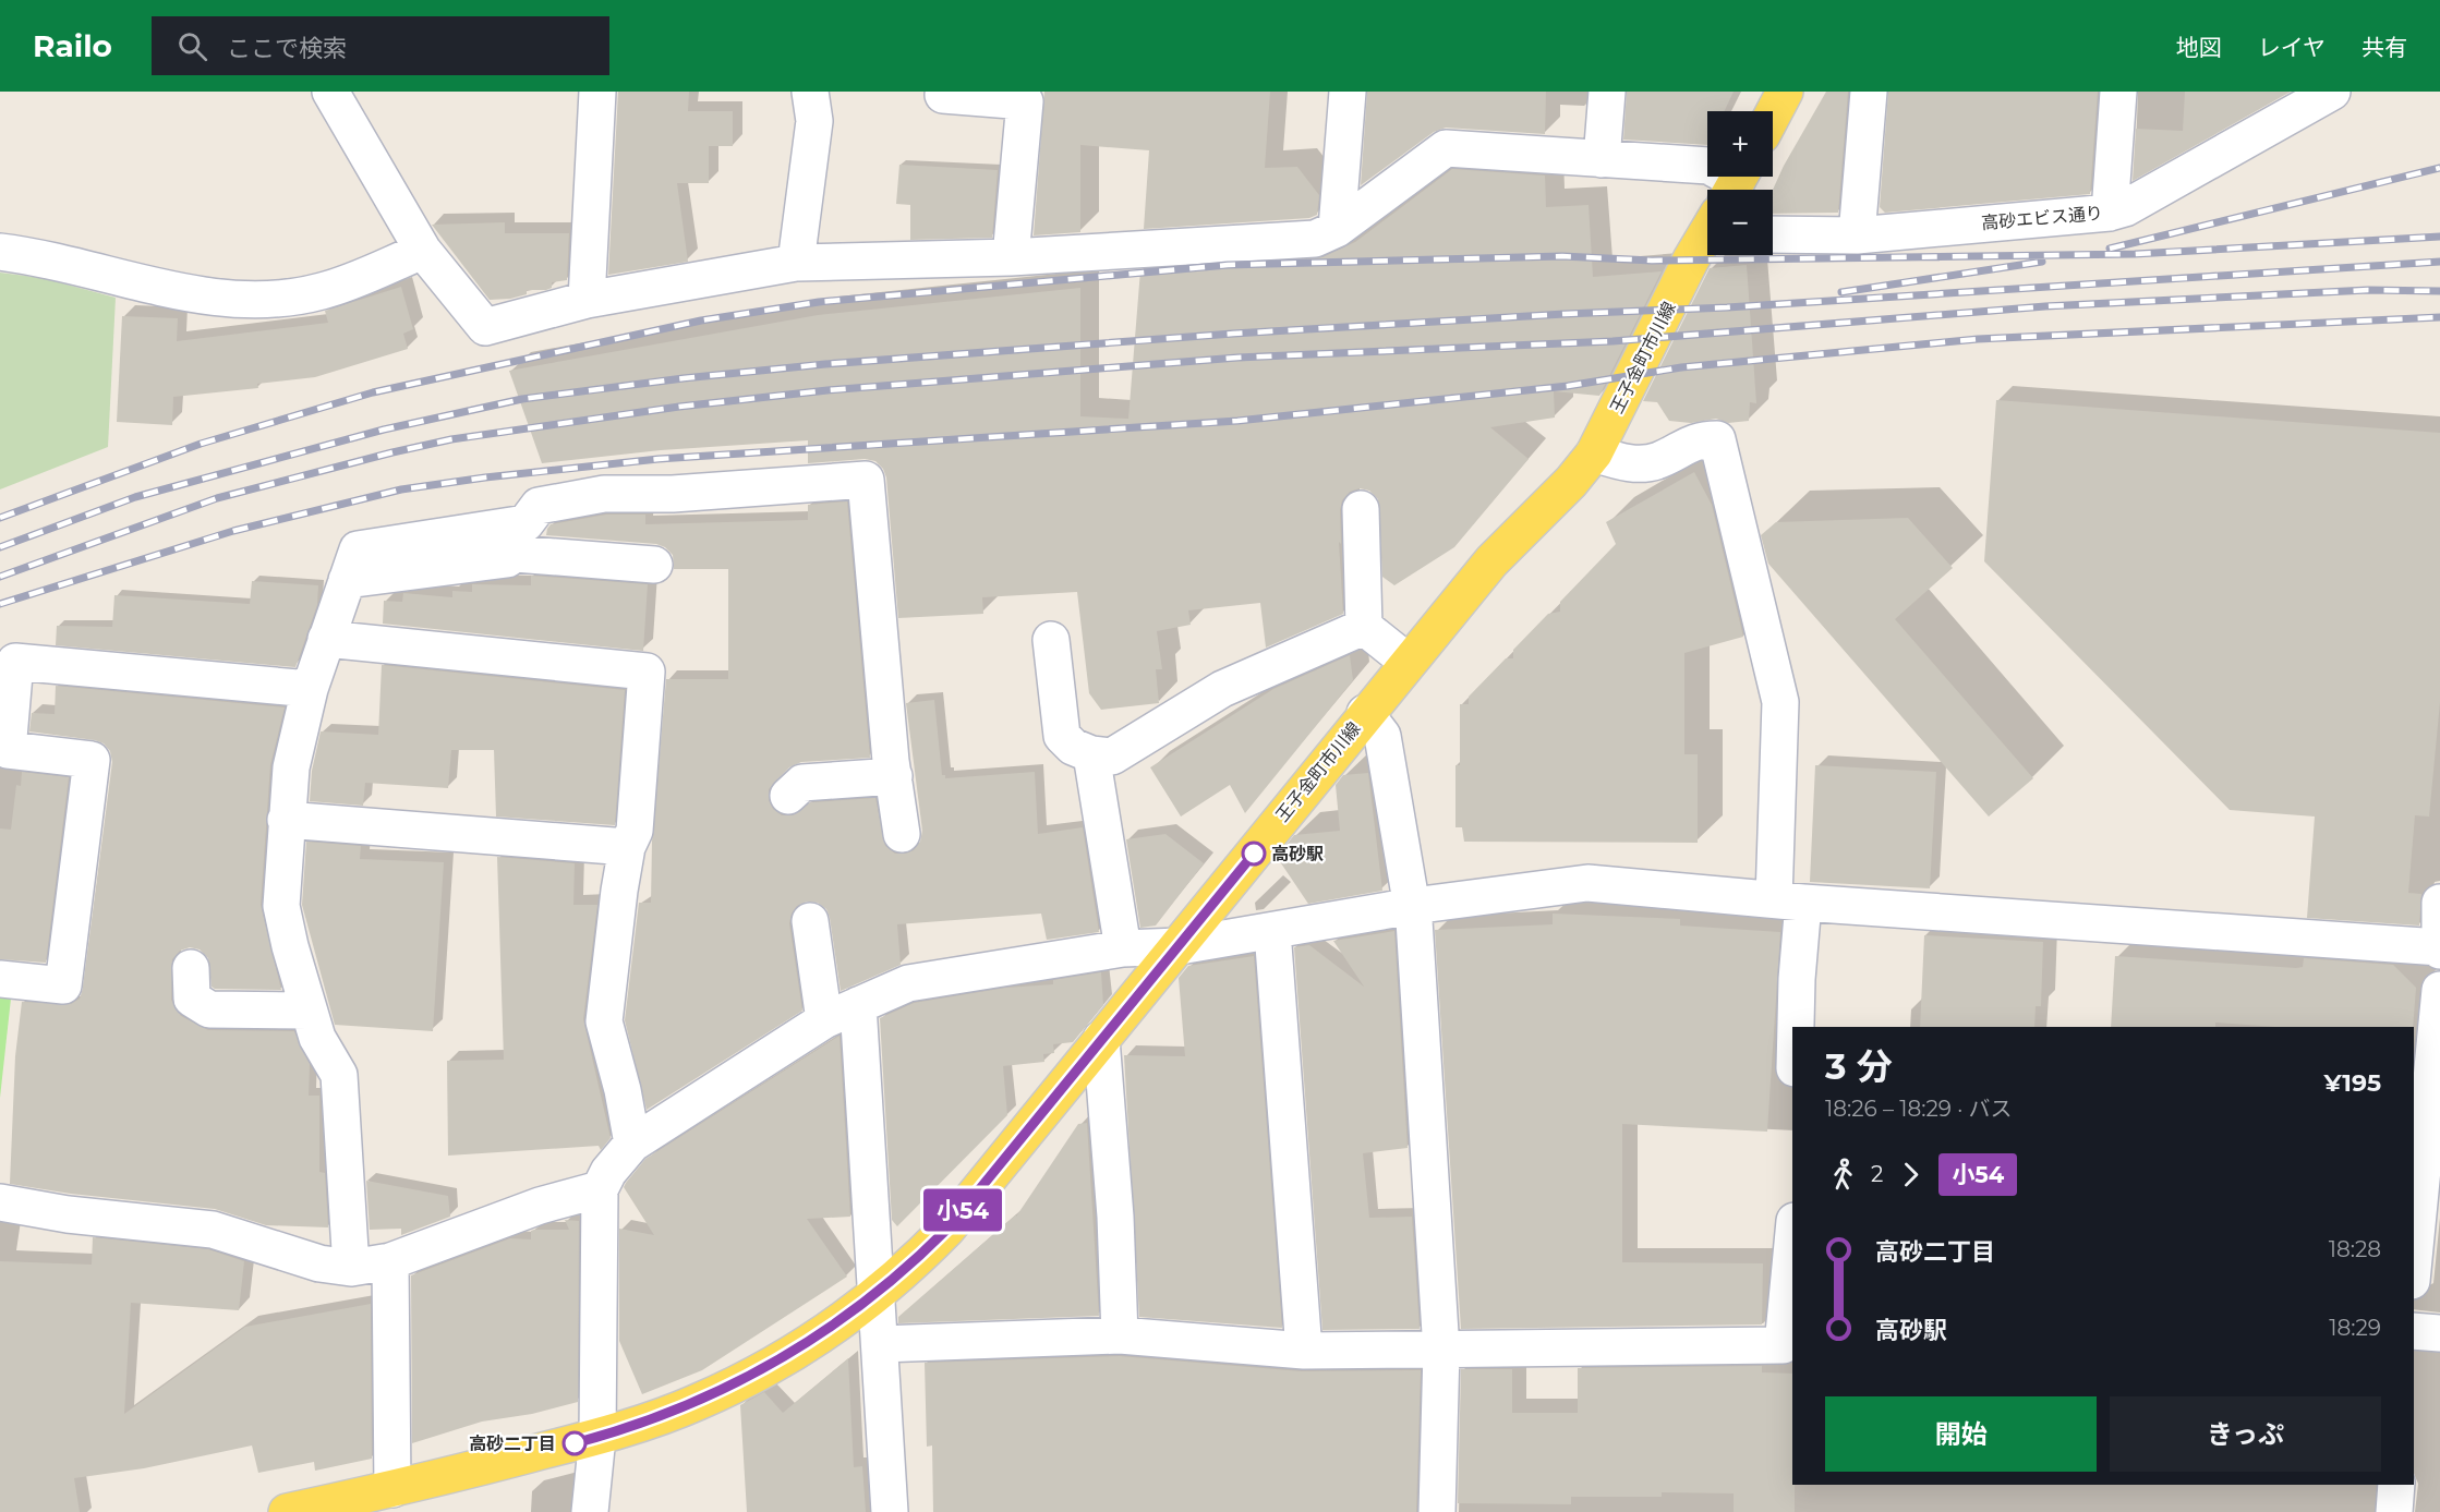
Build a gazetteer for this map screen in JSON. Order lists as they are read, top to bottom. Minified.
{"streets":{"main road":["王子金町市川線"],"street":["高砂エビス通り"]},"places":["高砂駅","高砂二丁目"],"lines":["bus line 小54"],"page":{"header":"Railo","search":"ここで検索","nav":["地図","レイヤ","共有"],"on_map":"小54","map_buttons":["+","−"],"heading":["3 分","18:26 – 18:29 · バス","¥195"],"legs":["2","小54"],"list":[{"name":"高砂二丁目","value":"18:28"},{"name":"高砂駅","value":"18:29"}],"buttons":["開始","きっぷ"]}}
